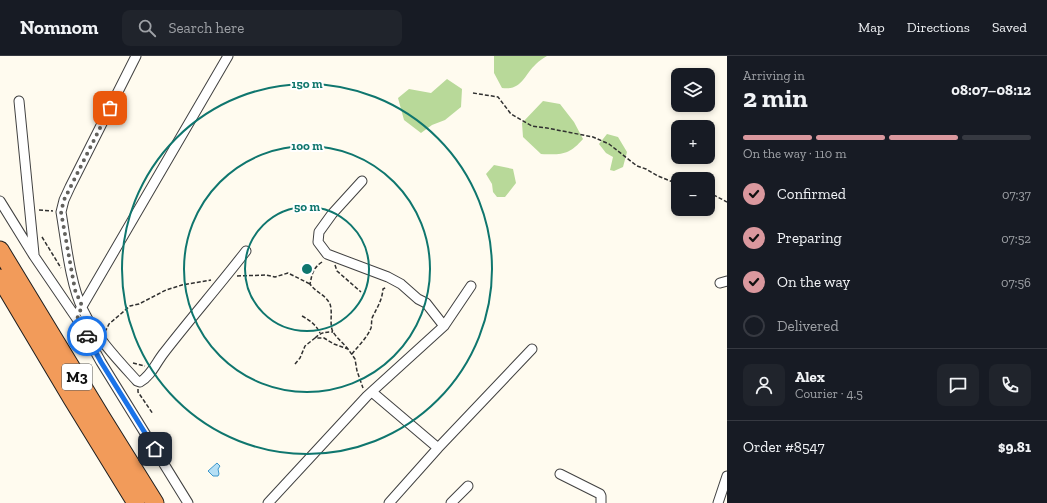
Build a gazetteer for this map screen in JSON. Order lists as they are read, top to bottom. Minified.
{"streets":{"highway":["M3"]},"page":{"header":"Nomnom","search":"Search here","nav":["Map","Directions","Saved"],"heading":["2 min","Arriving in","08:07–08:12"],"panel":["Alex","Courier · 4.5","Order #8547","$9.81"],"map_buttons":["+","−"],"bar":"On the way · 110 m","list":[["Confirmed","07:37"],["Preparing","07:52"],["On the way","07:56"],"Delivered"]},"rings":["150 m","100 m","50 m"]}
